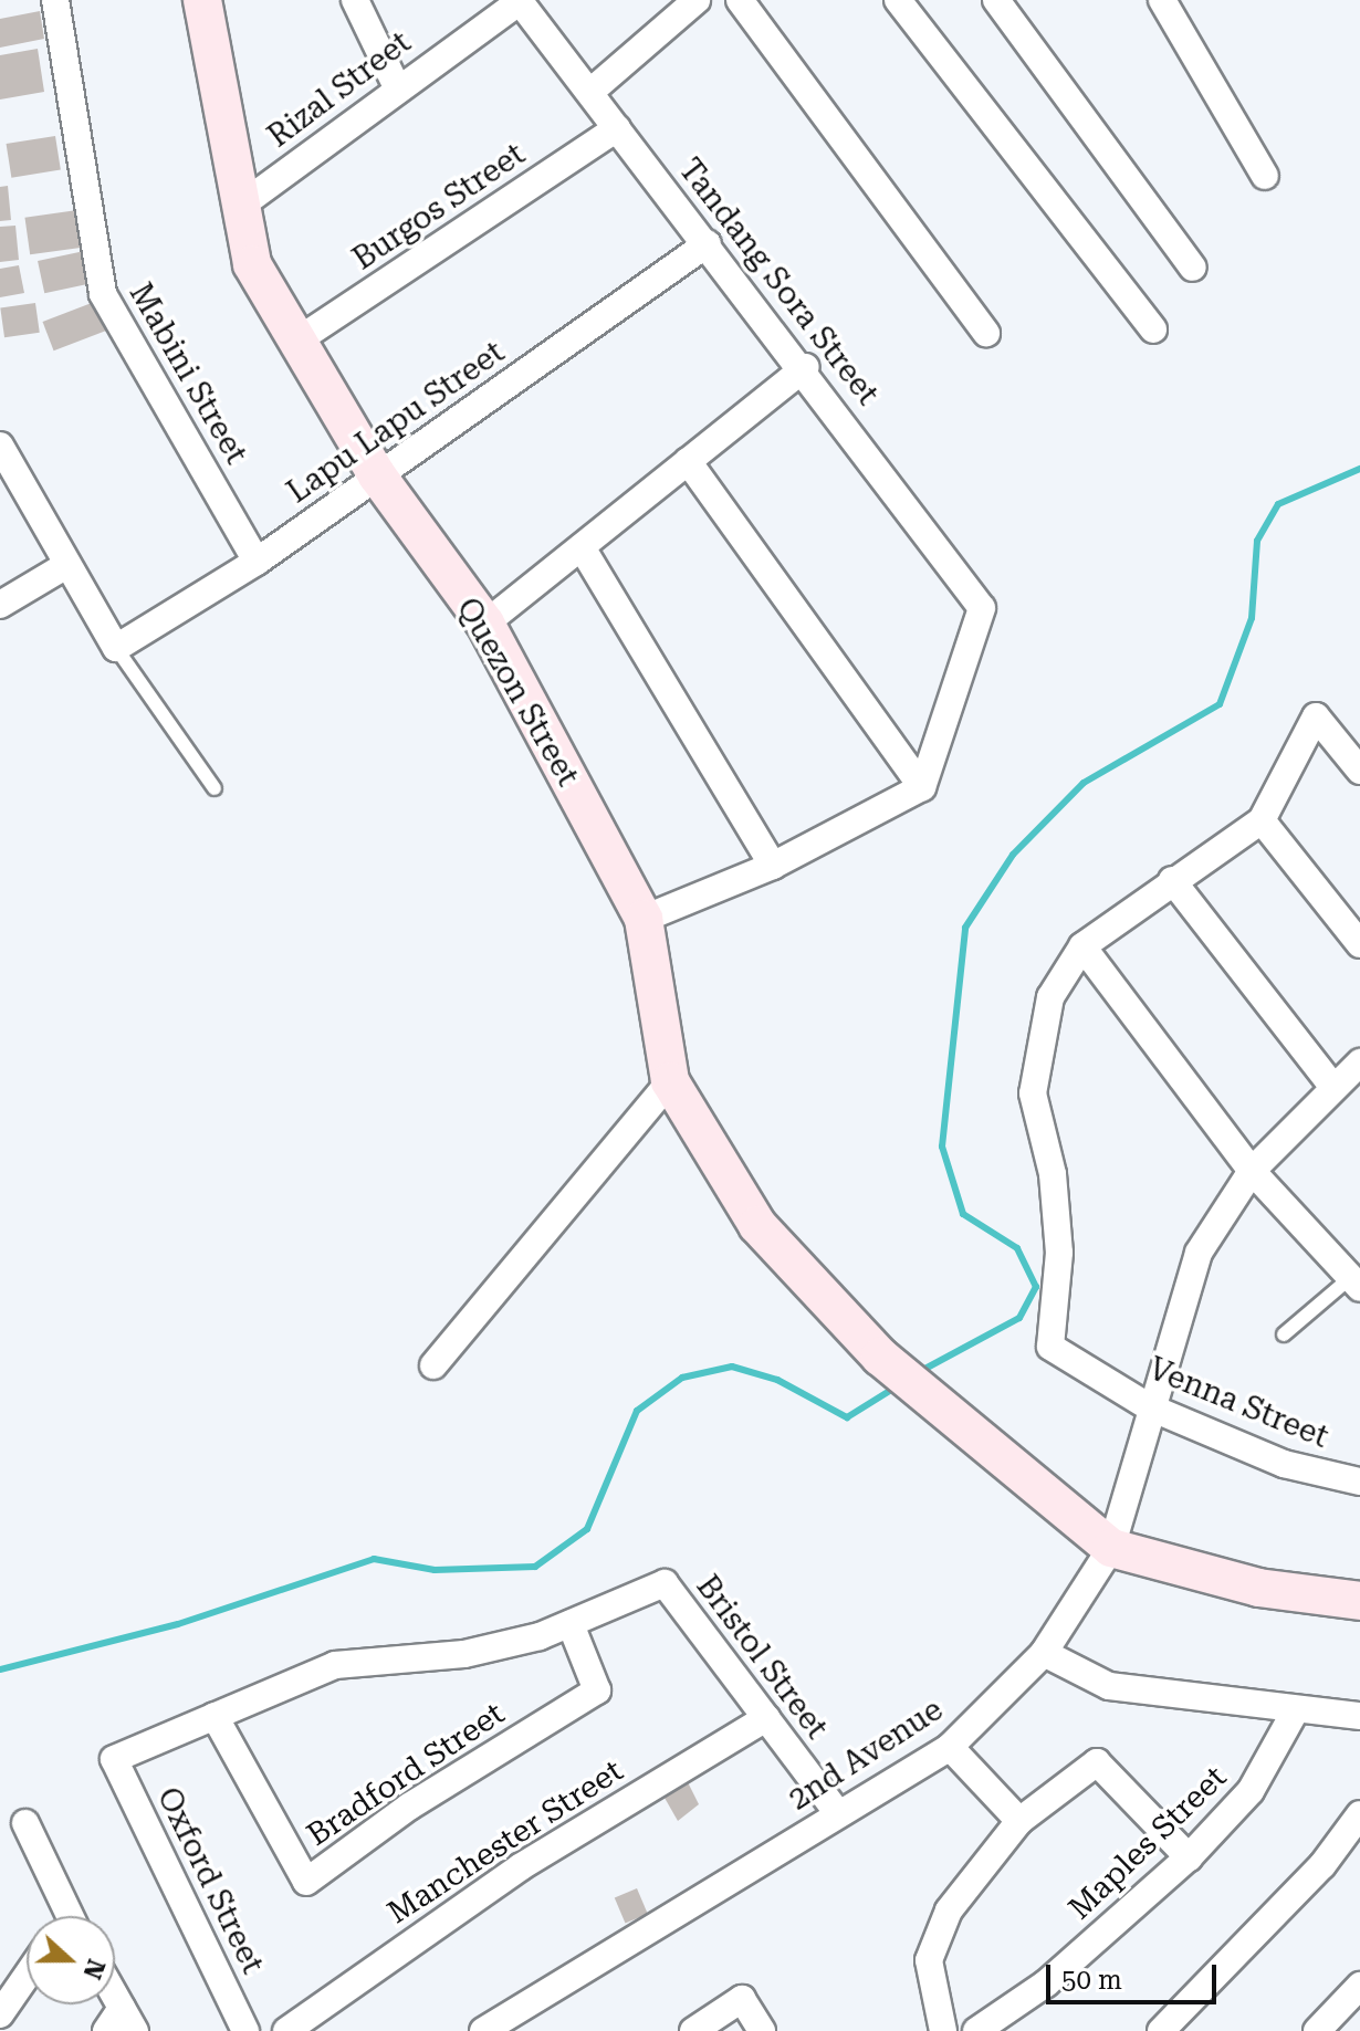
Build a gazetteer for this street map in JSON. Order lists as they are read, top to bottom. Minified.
{"streets":{"street":["Rizal Street","Burgos Street","Tandang Sora Street","Mabini Street","Lapu Lapu Street","Quezon Street","Venna Street","Bristol Street","2nd Avenue","Bradford Street","Manchester Street","Maples Street","Oxford Street"]},"crossings":[["Rizal Street","Tandang Sora Street"],["Rizal Street","Quezon Street"],["Burgos Street","Tandang Sora Street"],["Burgos Street","Quezon Street"],["Tandang Sora Street","Lapu Lapu Street"],["Mabini Street","Lapu Lapu Street"],["Lapu Lapu Street","Quezon Street"],["Quezon Street","2nd Avenue"],["Venna Street","2nd Avenue"],["Bristol Street","2nd Avenue"],["Bristol Street","Bradford Street"],["Bristol Street","Manchester Street"],["Bradford Street","Oxford Street"]],"scale_bar":"50 m","north":"right"}
